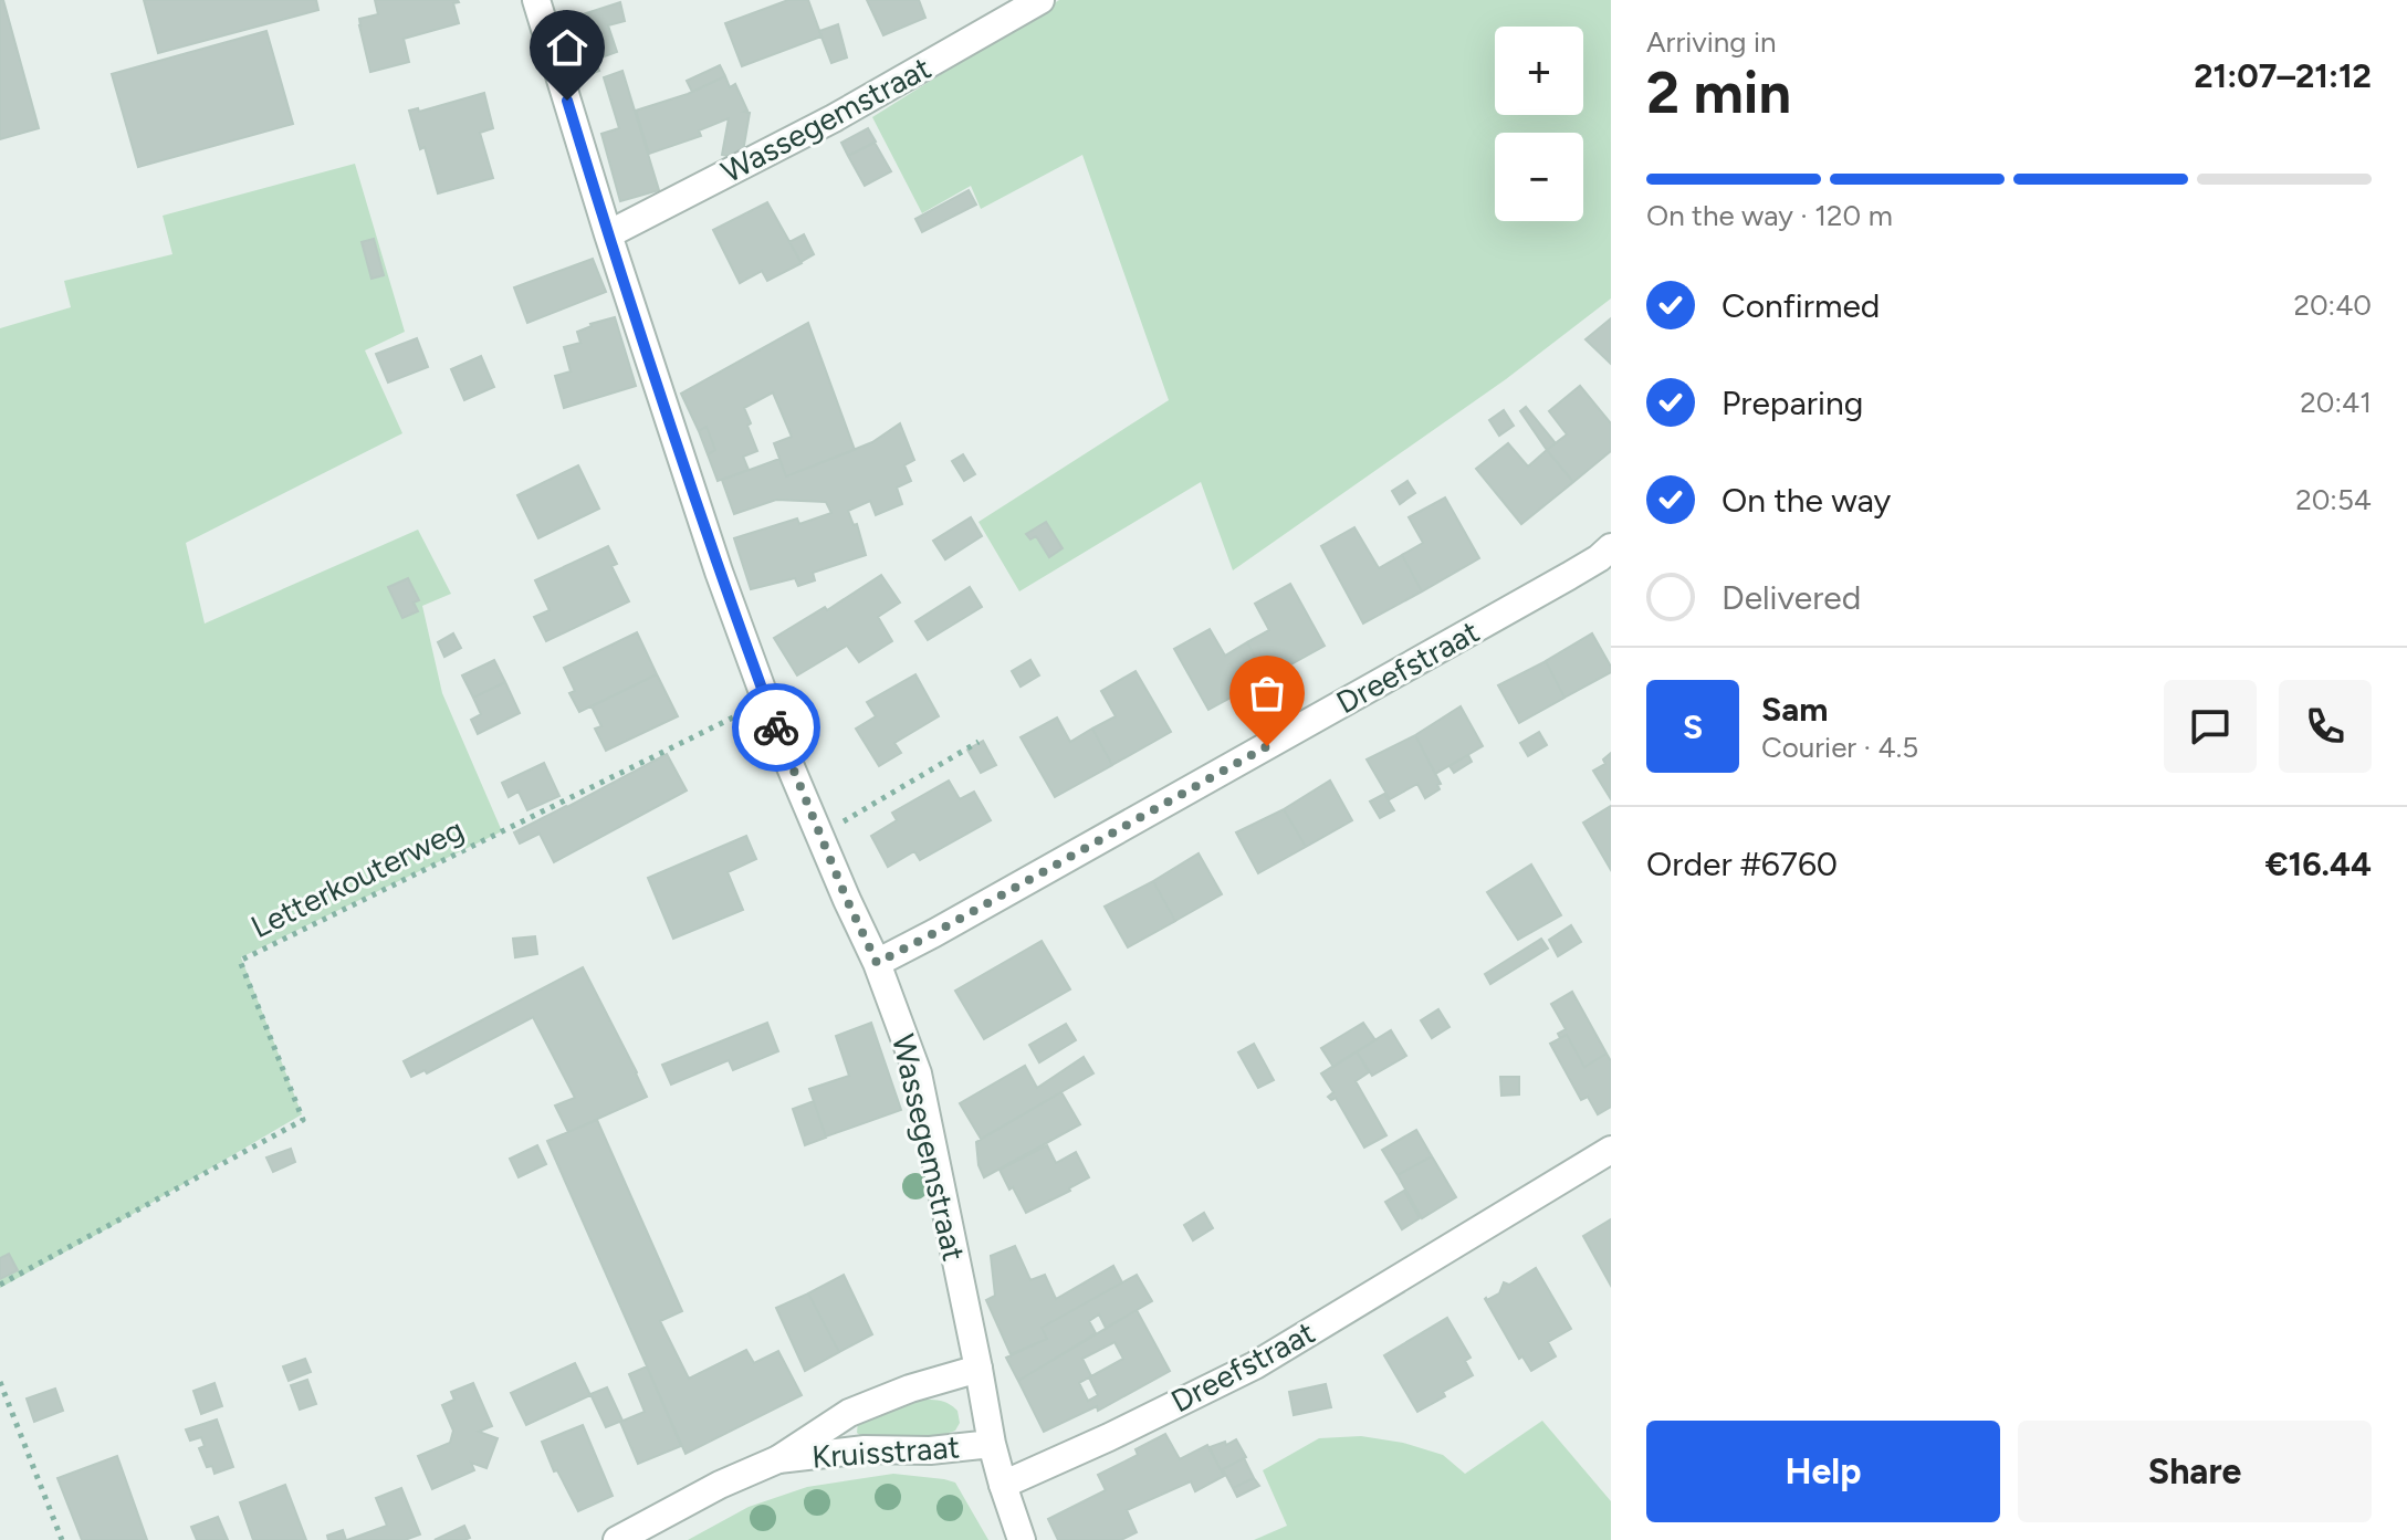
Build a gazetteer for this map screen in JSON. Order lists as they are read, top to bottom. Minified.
{"streets":{"street":["Wassegemstraat","Dreefstraat","Kruisstraat"],"path":["Letterkouterweg"]},"crossings":[["Wassegemstraat","Dreefstraat"],["Wassegemstraat","Letterkouterweg"],["Wassegemstraat","Kruisstraat"]],"page":{"heading":["2 min","Arriving in","21:07–21:12"],"panel":["Sam","Courier · 4.5","Order #6760","€16.44"],"map_buttons":["+","−"],"bar":"On the way · 120 m","list":[["Confirmed","20:40"],["Preparing","20:41"],["On the way","20:54"],"Delivered"],"round":"S","buttons":["Help","Share"]}}
